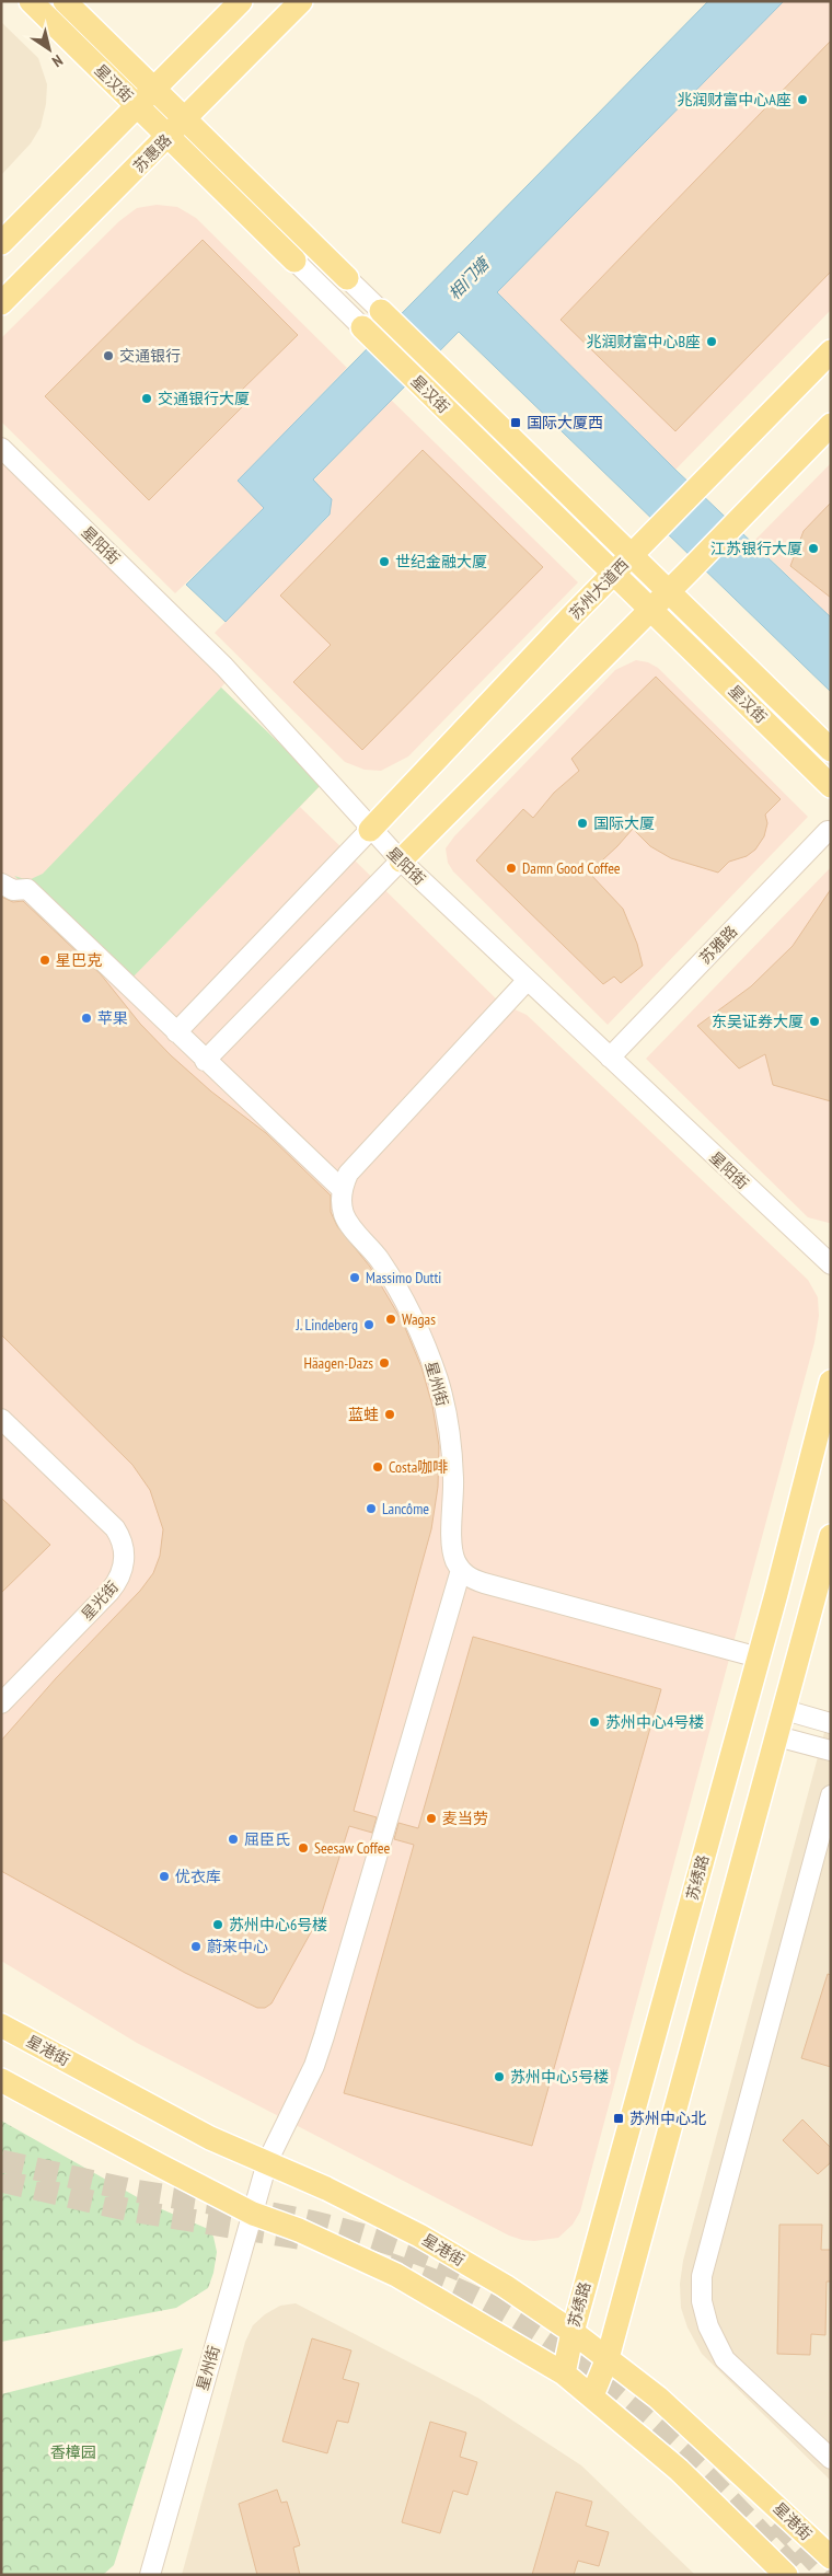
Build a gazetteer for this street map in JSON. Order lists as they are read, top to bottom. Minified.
{"streets":{"main road":["星汉街","苏惠路","苏州大道西","苏绣路","星港街"],"street":["星阳街","苏雅路","星州街","星光街"]},"crossings":[["星汉街","苏惠路"],["星汉街","苏州大道西"],["星阳街","苏州大道西"],["星阳街","苏雅路"],["星州街","星港街"],["苏绣路","星港街"]],"water":["相门塘"],"parks":["香樟园"],"places":{"other":["兆润财富中心A座","兆润财富中心B座","交通银行","交通银行大厦","江苏银行大厦","世纪金融大厦","国际大厦","Damn Good Coffee","星巴克","苹果","东吴证券大厦","Massimo Dutti","Wagas","J. Lindeberg","Häagen-Dazs","蓝蛙","Costa咖啡","Lancôme","苏州中心4号楼","麦当劳","屈臣氏","Seesaw Coffee","优衣库","苏州中心6号楼","蔚来中心","苏州中心5号楼"],"transit":["国际大厦西","苏州中心北"]},"north":"bottom right"}
